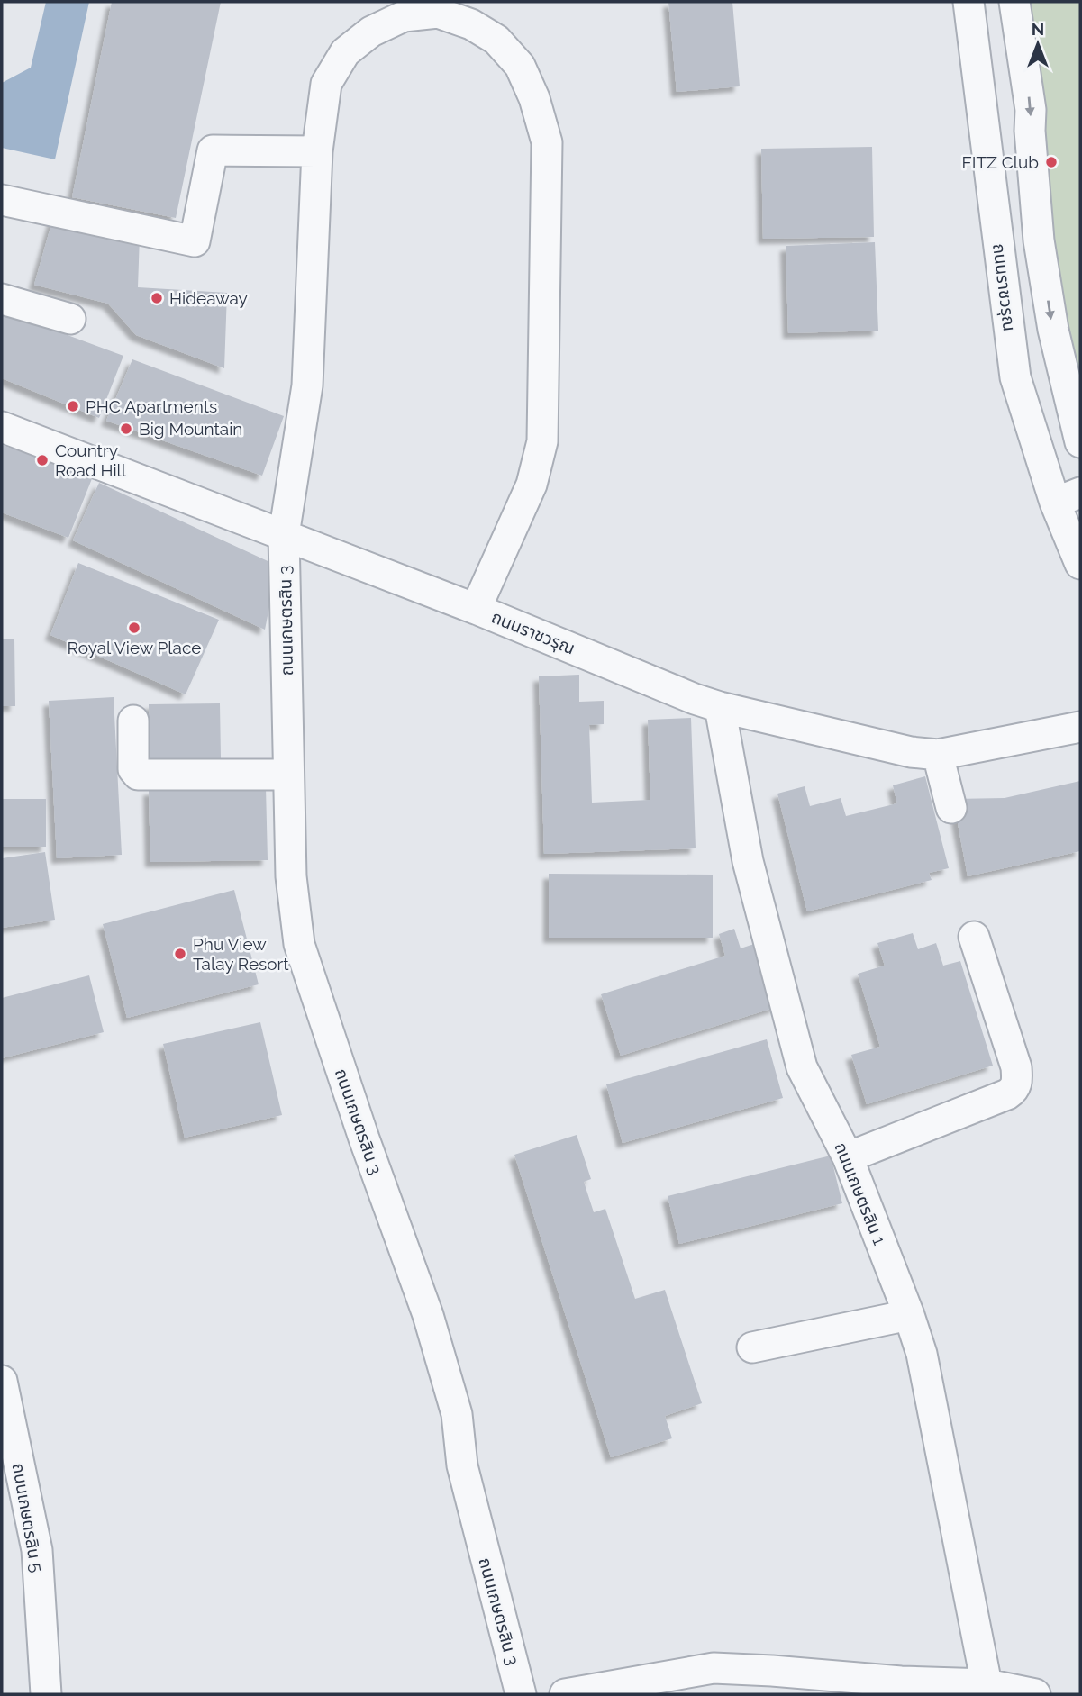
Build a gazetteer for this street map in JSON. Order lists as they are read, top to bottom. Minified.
{"streets":{"street":["ถนนราชวรุณ","ถนนเกษตรสิน 3","ถนนเกษตรสิน 1","ถนนเกษตรสิน 5"]},"crossings":[["ถนนราชวรุณ","ถนนเกษตรสิน 3"],["ถนนราชวรุณ","ถนนเกษตรสิน 1"]],"places":["FITZ Club","Hideaway","PHC Apartments","Big Mountain","Country Road Hill","Royal View Place","Phu View Talay Resort"],"north":"top"}
